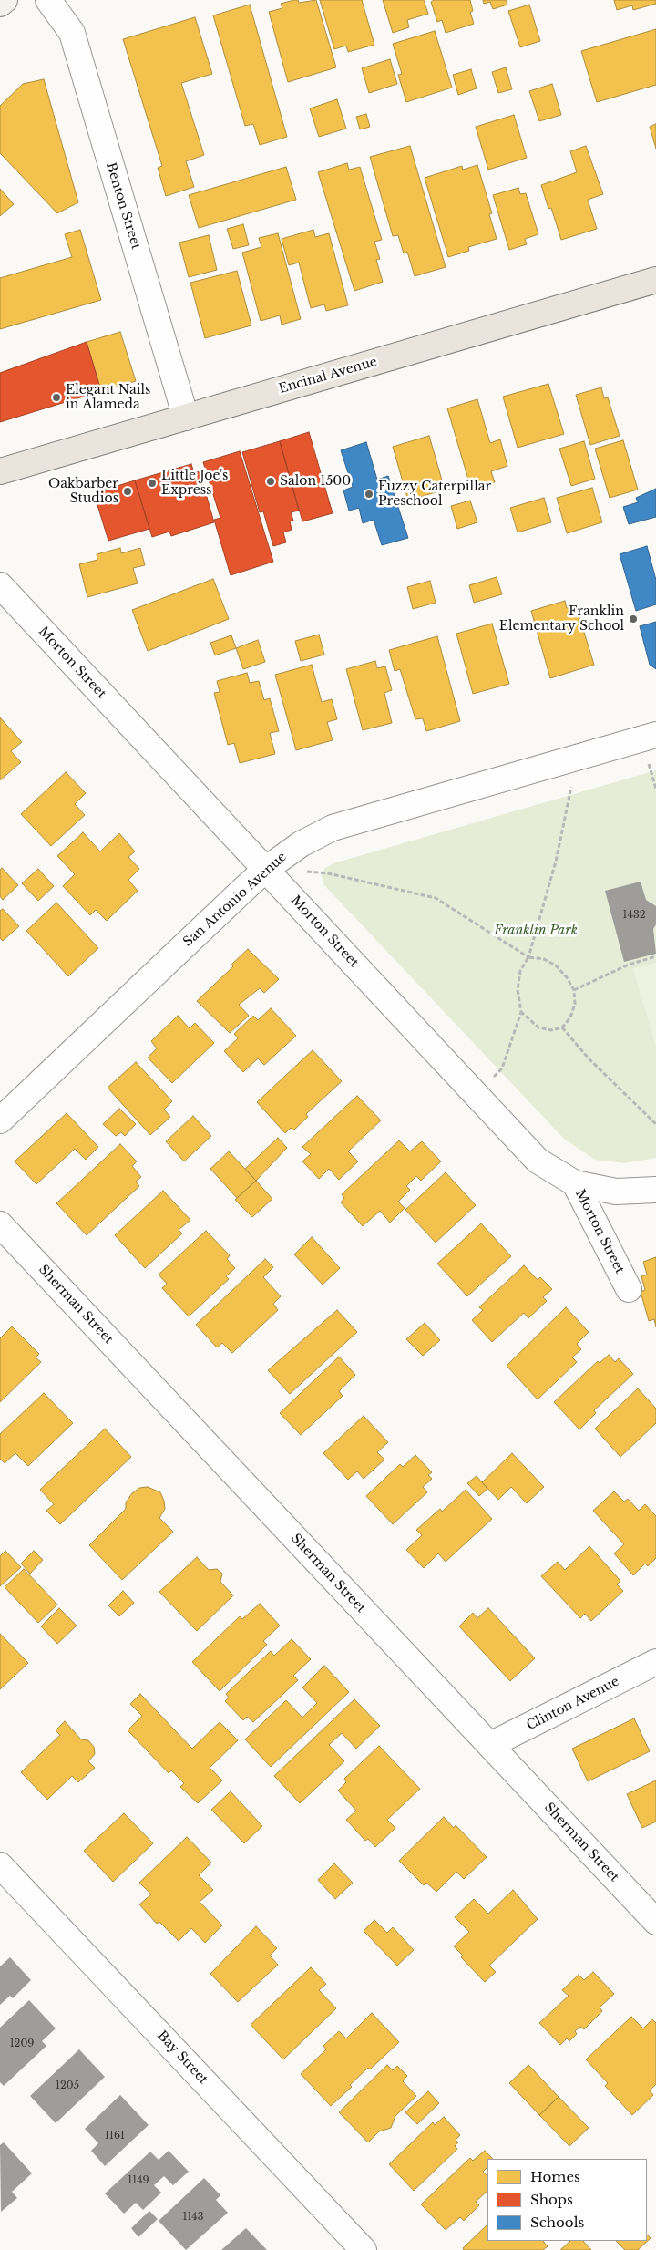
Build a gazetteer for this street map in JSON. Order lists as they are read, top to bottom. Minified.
{"streets":{"main road":["Encinal Avenue"],"street":["Benton Street","Morton Street","San Antonio Avenue","Sherman Street","Clinton Avenue","Bay Street"]},"crossings":[["Benton Street","Encinal Avenue"],["Morton Street","San Antonio Avenue"],["Sherman Street","Clinton Avenue"]],"parks":["Franklin Park"],"places":["Elegant Nails in Alameda","Salon 1500","Little Joe's Express","Oakbarber Studios","Fuzzy Caterpillar Preschool","Franklin Elementary School"],"house_numbers":["1432","1209","1205","1161","1149","1143"],"legend":["Homes","Shops","Schools"]}
